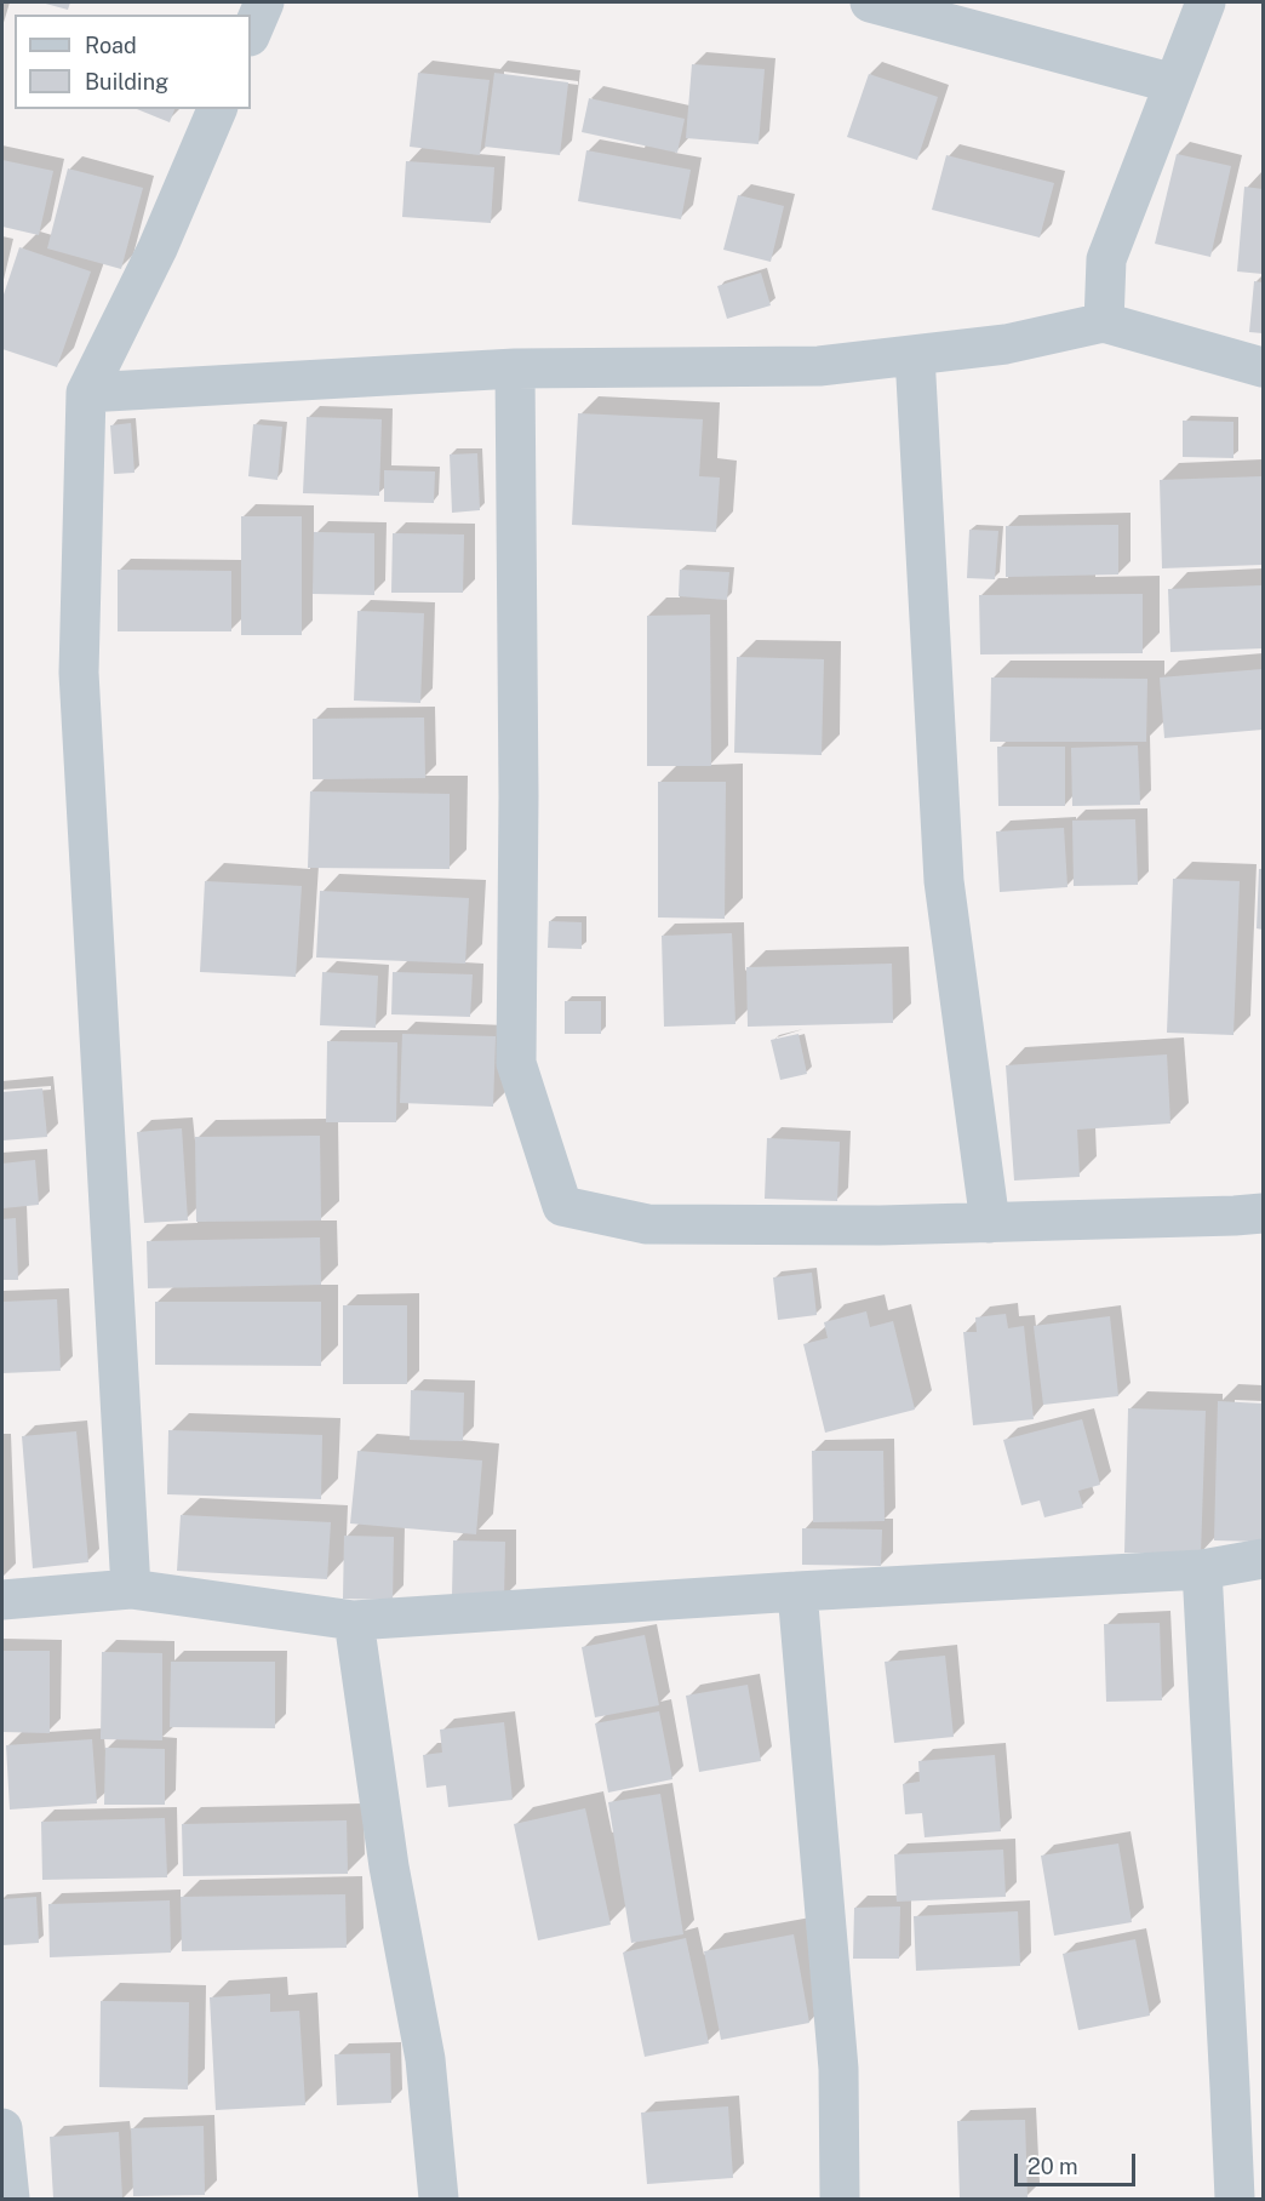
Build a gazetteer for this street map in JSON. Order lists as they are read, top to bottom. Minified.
{"legend":["Road","Building"],"scale_bar":"20 m"}
